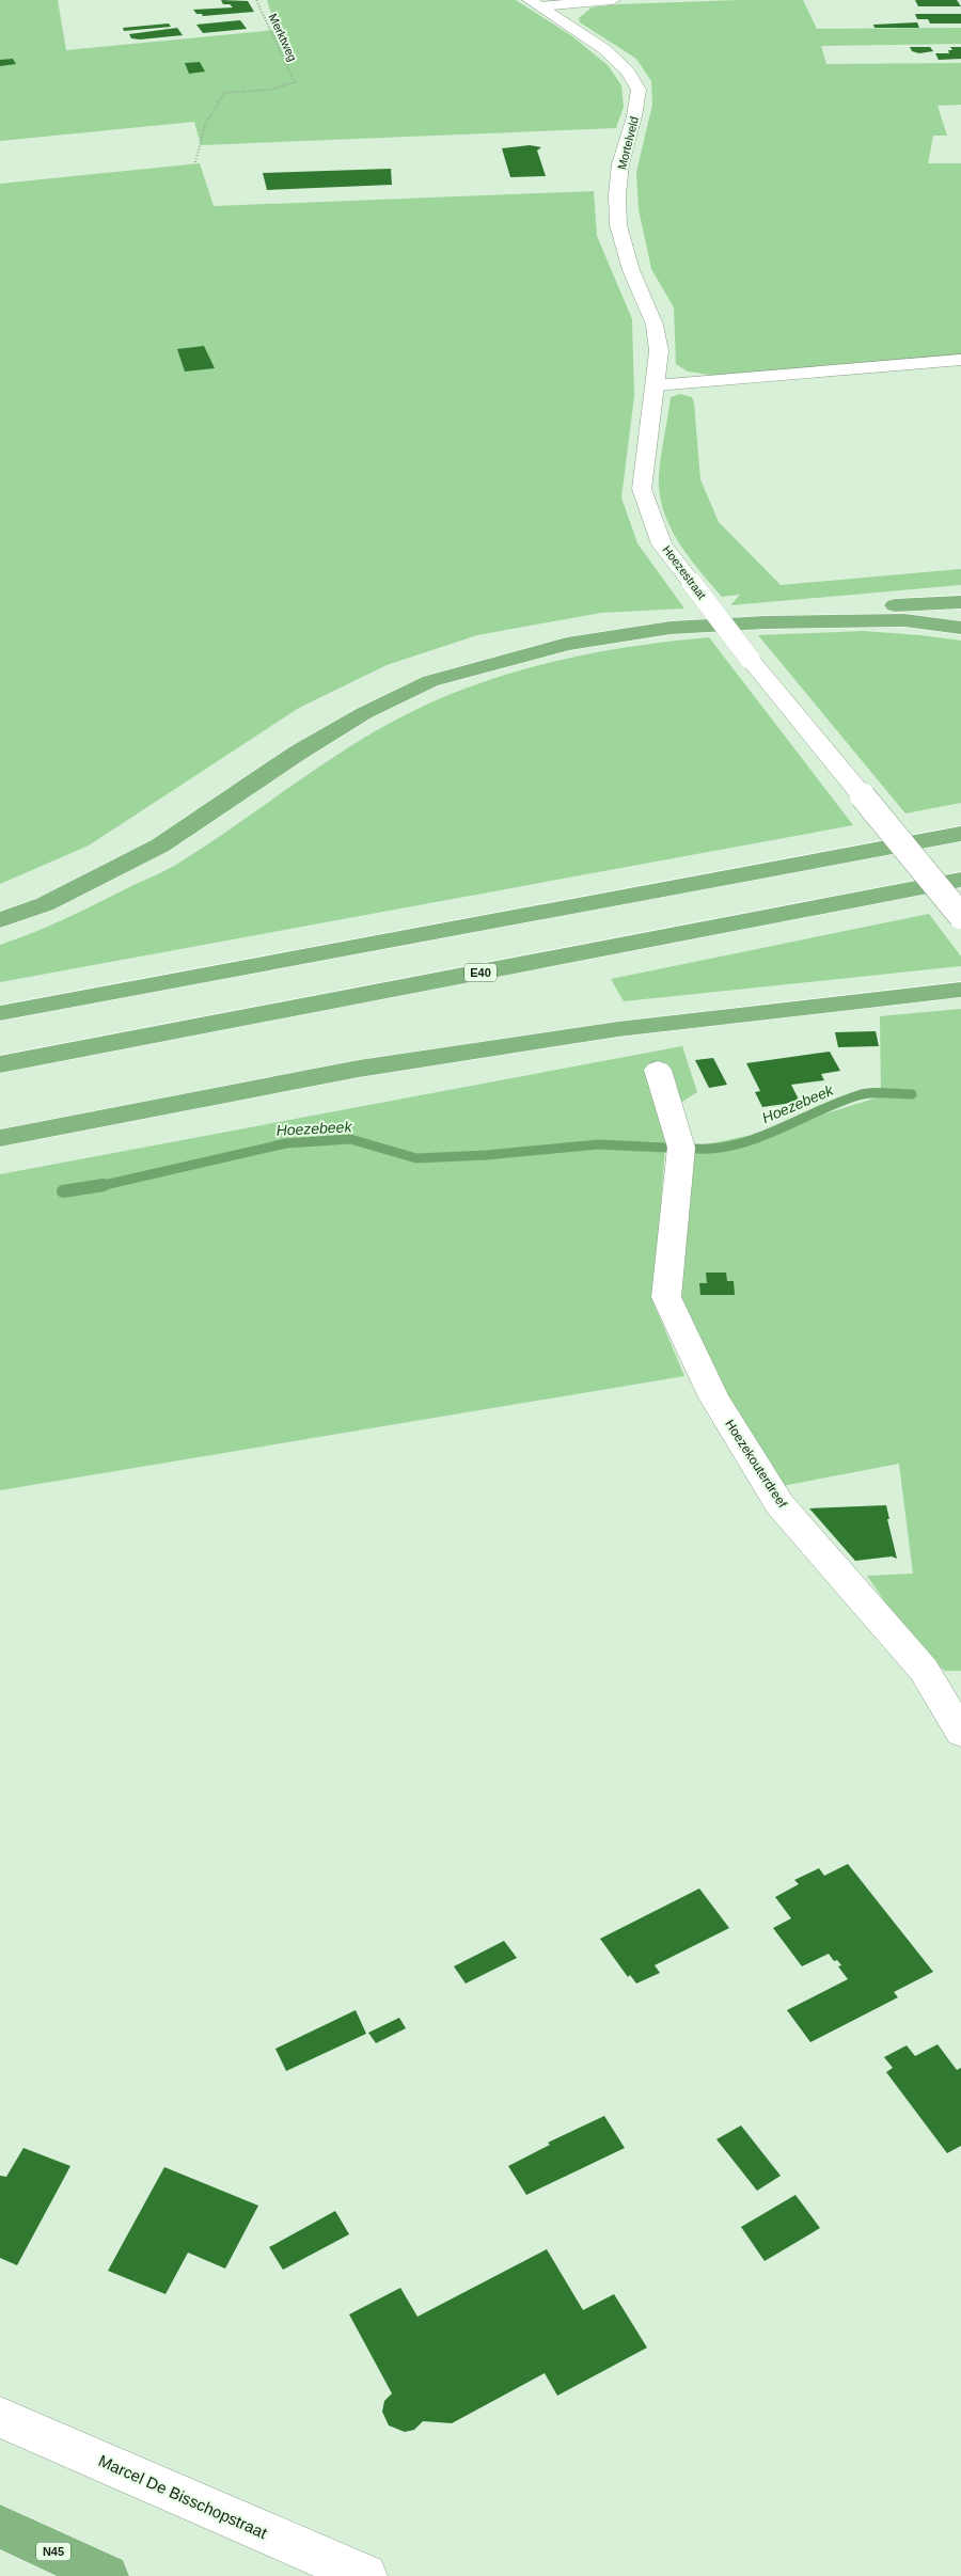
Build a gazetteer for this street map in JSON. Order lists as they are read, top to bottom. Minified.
{"streets":{"highway":["E40","N45"],"street":["Mortelveld","Hoezestraat","Hoezekouterdreef","Marcel De Bisschopstraat"],"path":["Merktweg"]},"crossings":[["Mortelveld","Hoezestraat"]],"water":["Hoezebeek"]}
